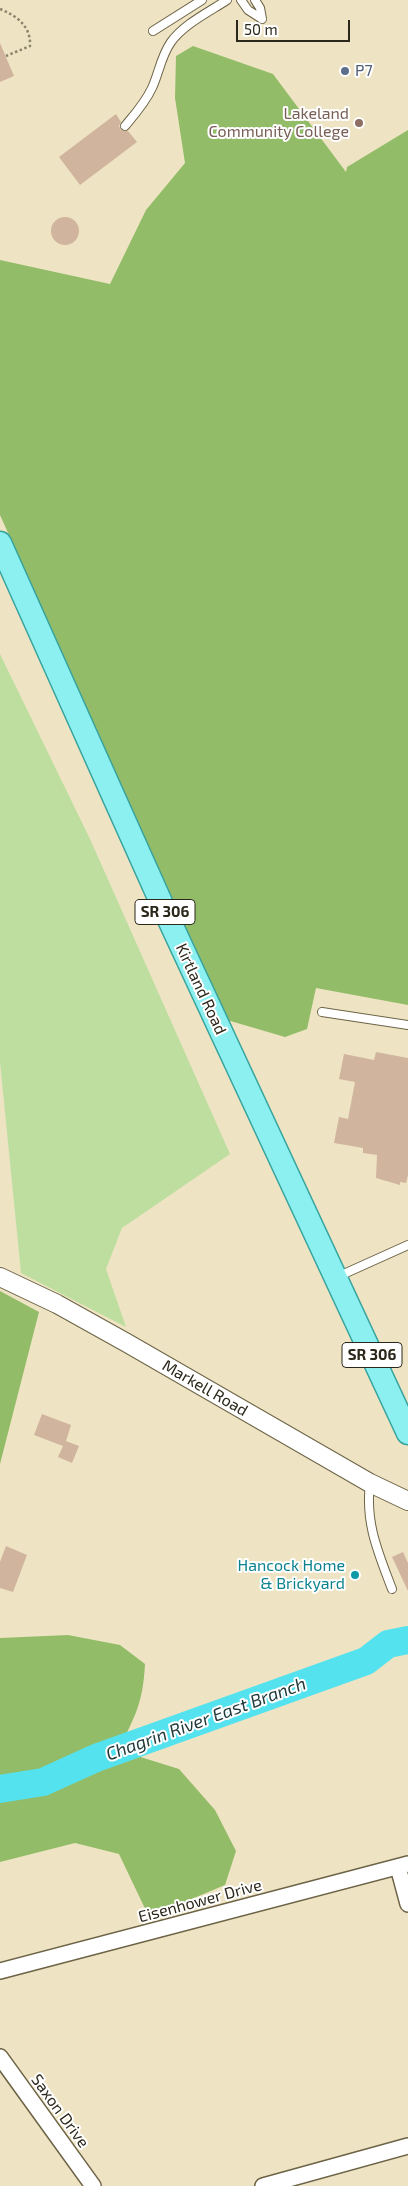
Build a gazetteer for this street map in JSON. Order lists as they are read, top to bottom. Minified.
{"streets":{"main road":["SR 306","Kirtland Road"],"street":["Markell Road","Eisenhower Drive","Saxon Drive"]},"water":["Chagrin River East Branch"],"places":["P7","Lakeland Community College","Hancock Home & Brickyard"],"scale_bar":"50 m"}
